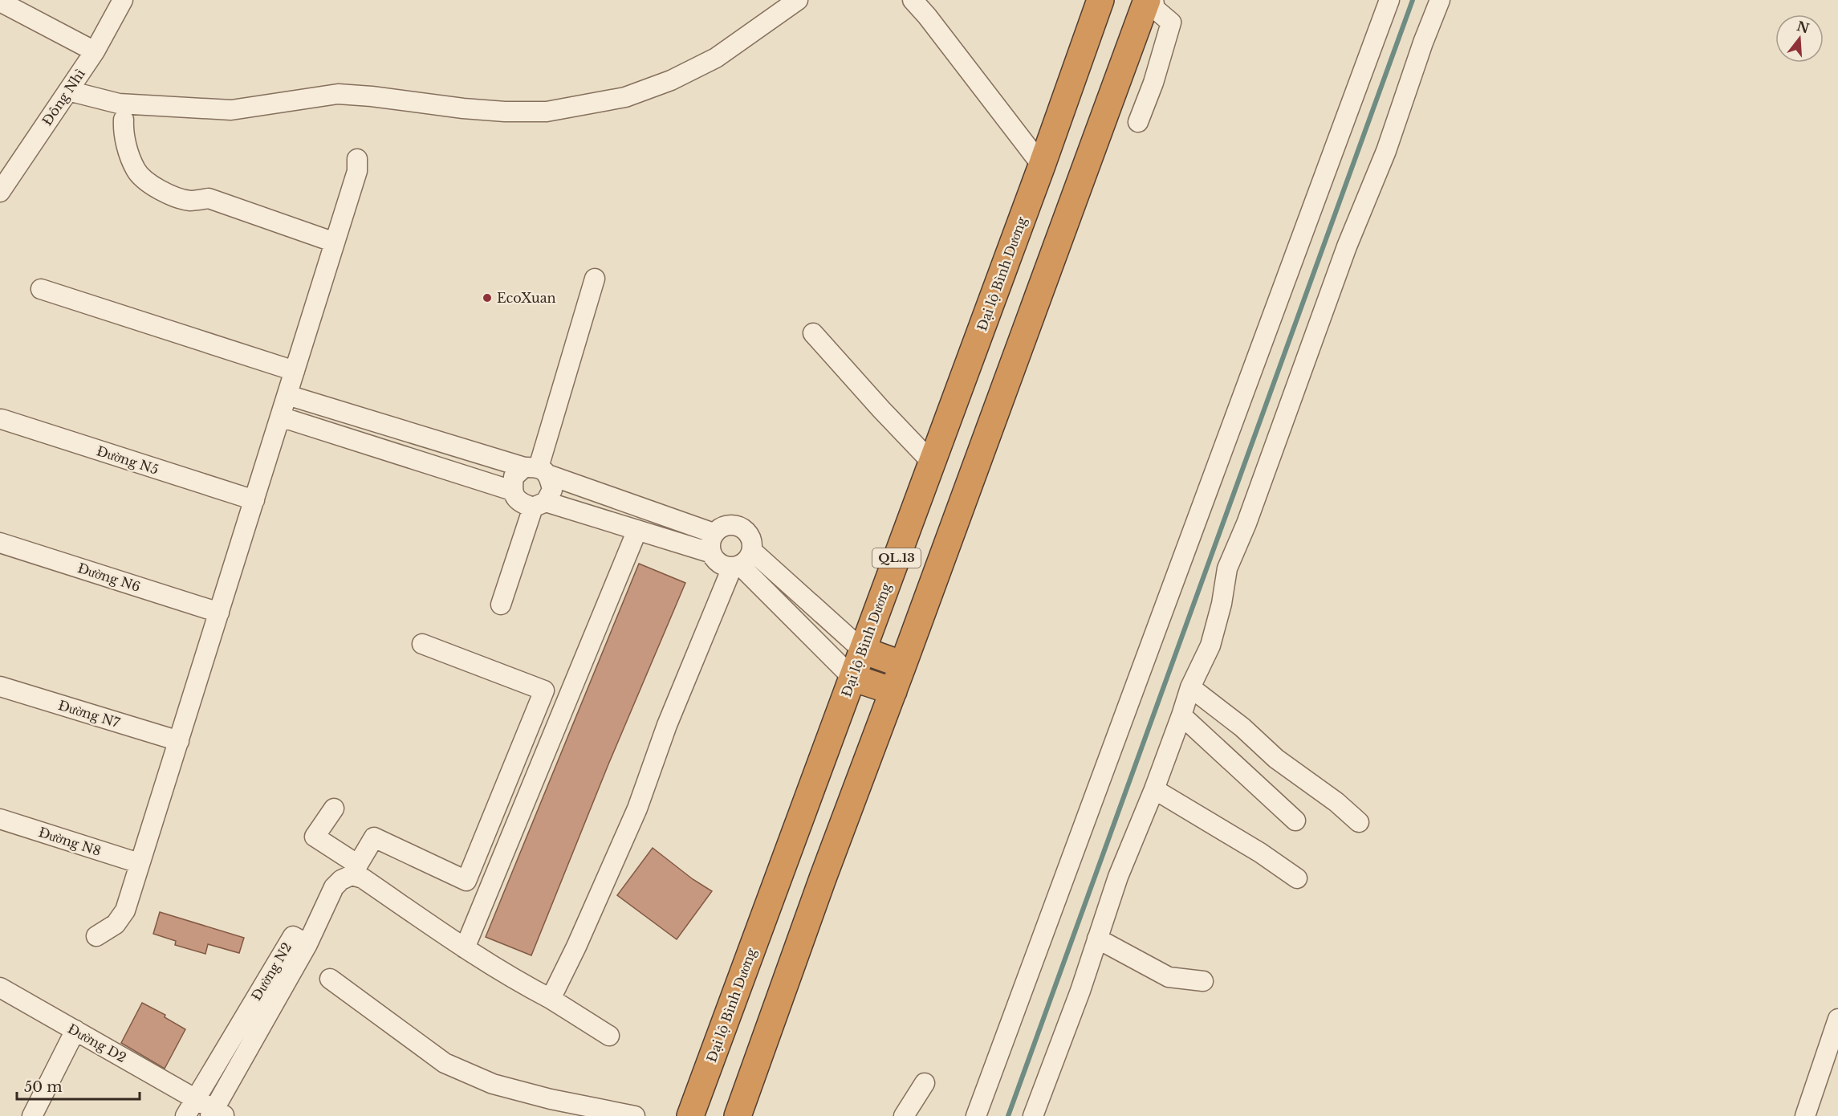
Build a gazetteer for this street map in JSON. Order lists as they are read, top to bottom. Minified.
{"streets":{"highway":["Đại lộ Bình Dương","QL.13"],"street":["Đông Nhì","Đường N5","Đường N6","Đường N7","Đường N8","Đường N2","Đường D2"]},"crossings":[["Đường N2","Đường D2"]],"places":["EcoXuan"],"scale_bar":"50 m","north":"top"}
